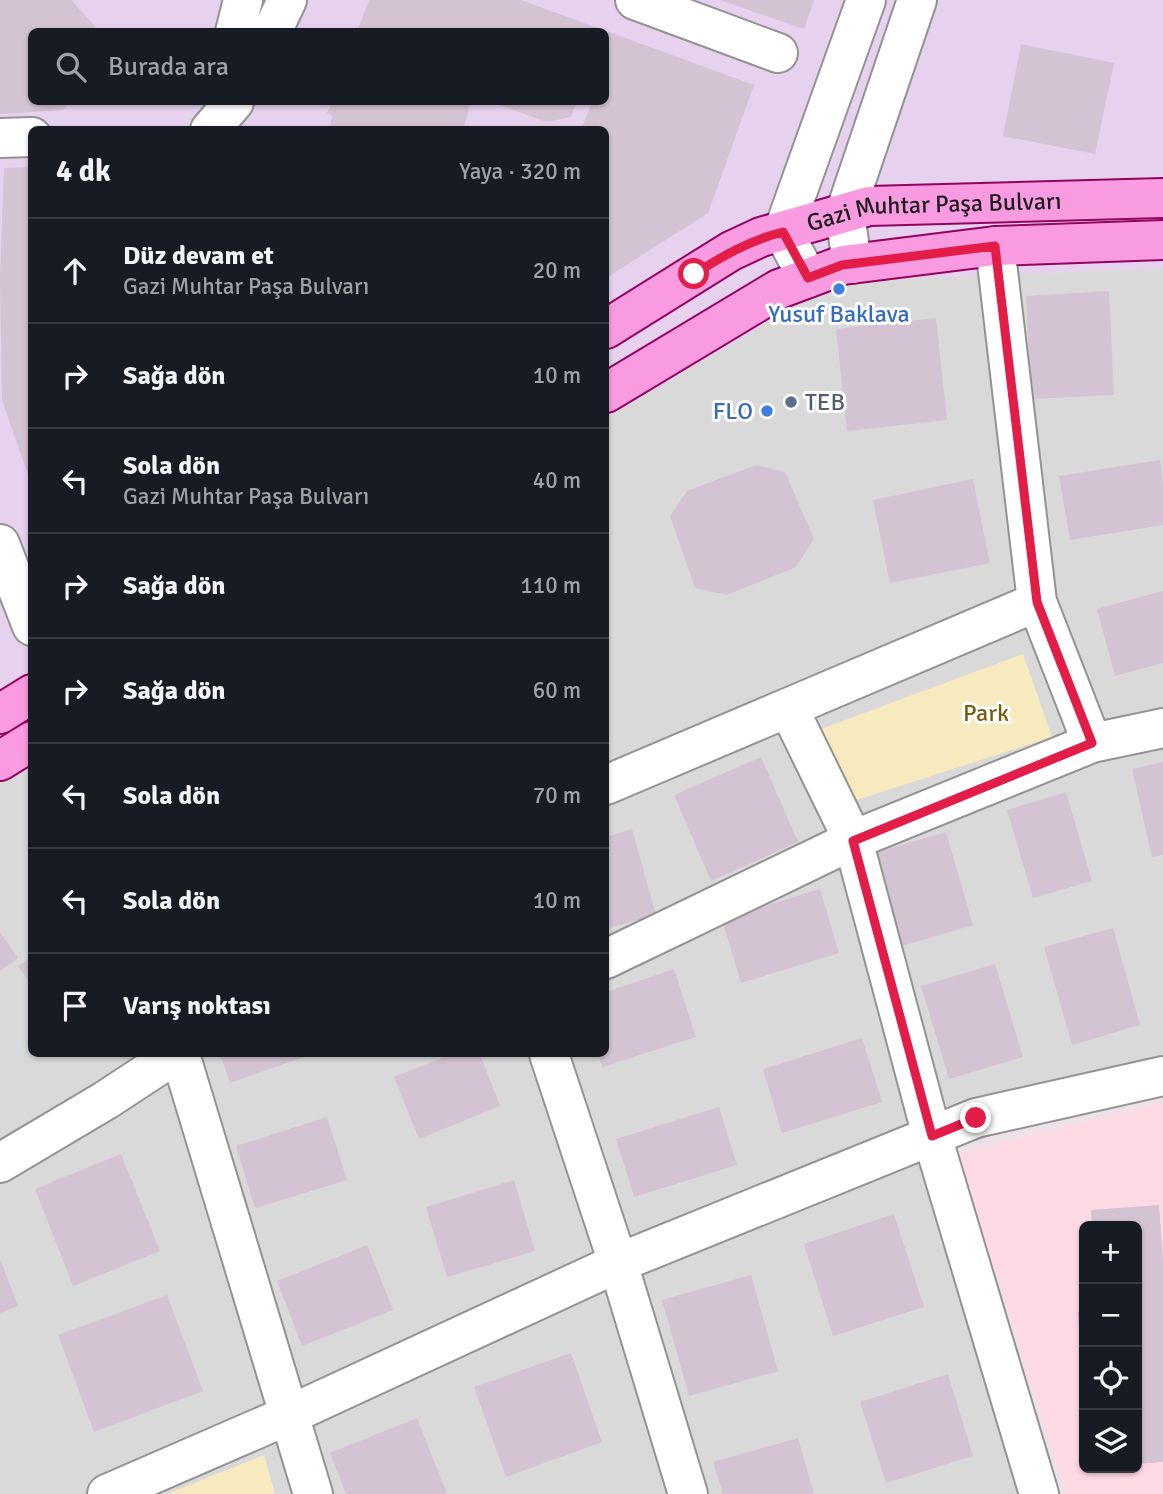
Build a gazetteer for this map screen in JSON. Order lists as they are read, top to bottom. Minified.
{"streets":{"main road":["Gazi Muhtar Paşa Bulvarı"]},"parks":["Park"],"places":["Yusuf Baklava","TEB","FLO"],"page":{"search":"Burada ara","heading":["4 dk","Yaya · 320 m"],"list":[["Düz devam et","Gazi Muhtar Paşa Bulvarı","20 m"],["Sağa dön","10 m"],["Sola dön","Gazi Muhtar Paşa Bulvarı","40 m"],["Sağa dön","110 m"],["Sağa dön","60 m"],["Sola dön","70 m"],["Sola dön","10 m"],"Varış noktası"],"map_buttons":["+","−"]}}
